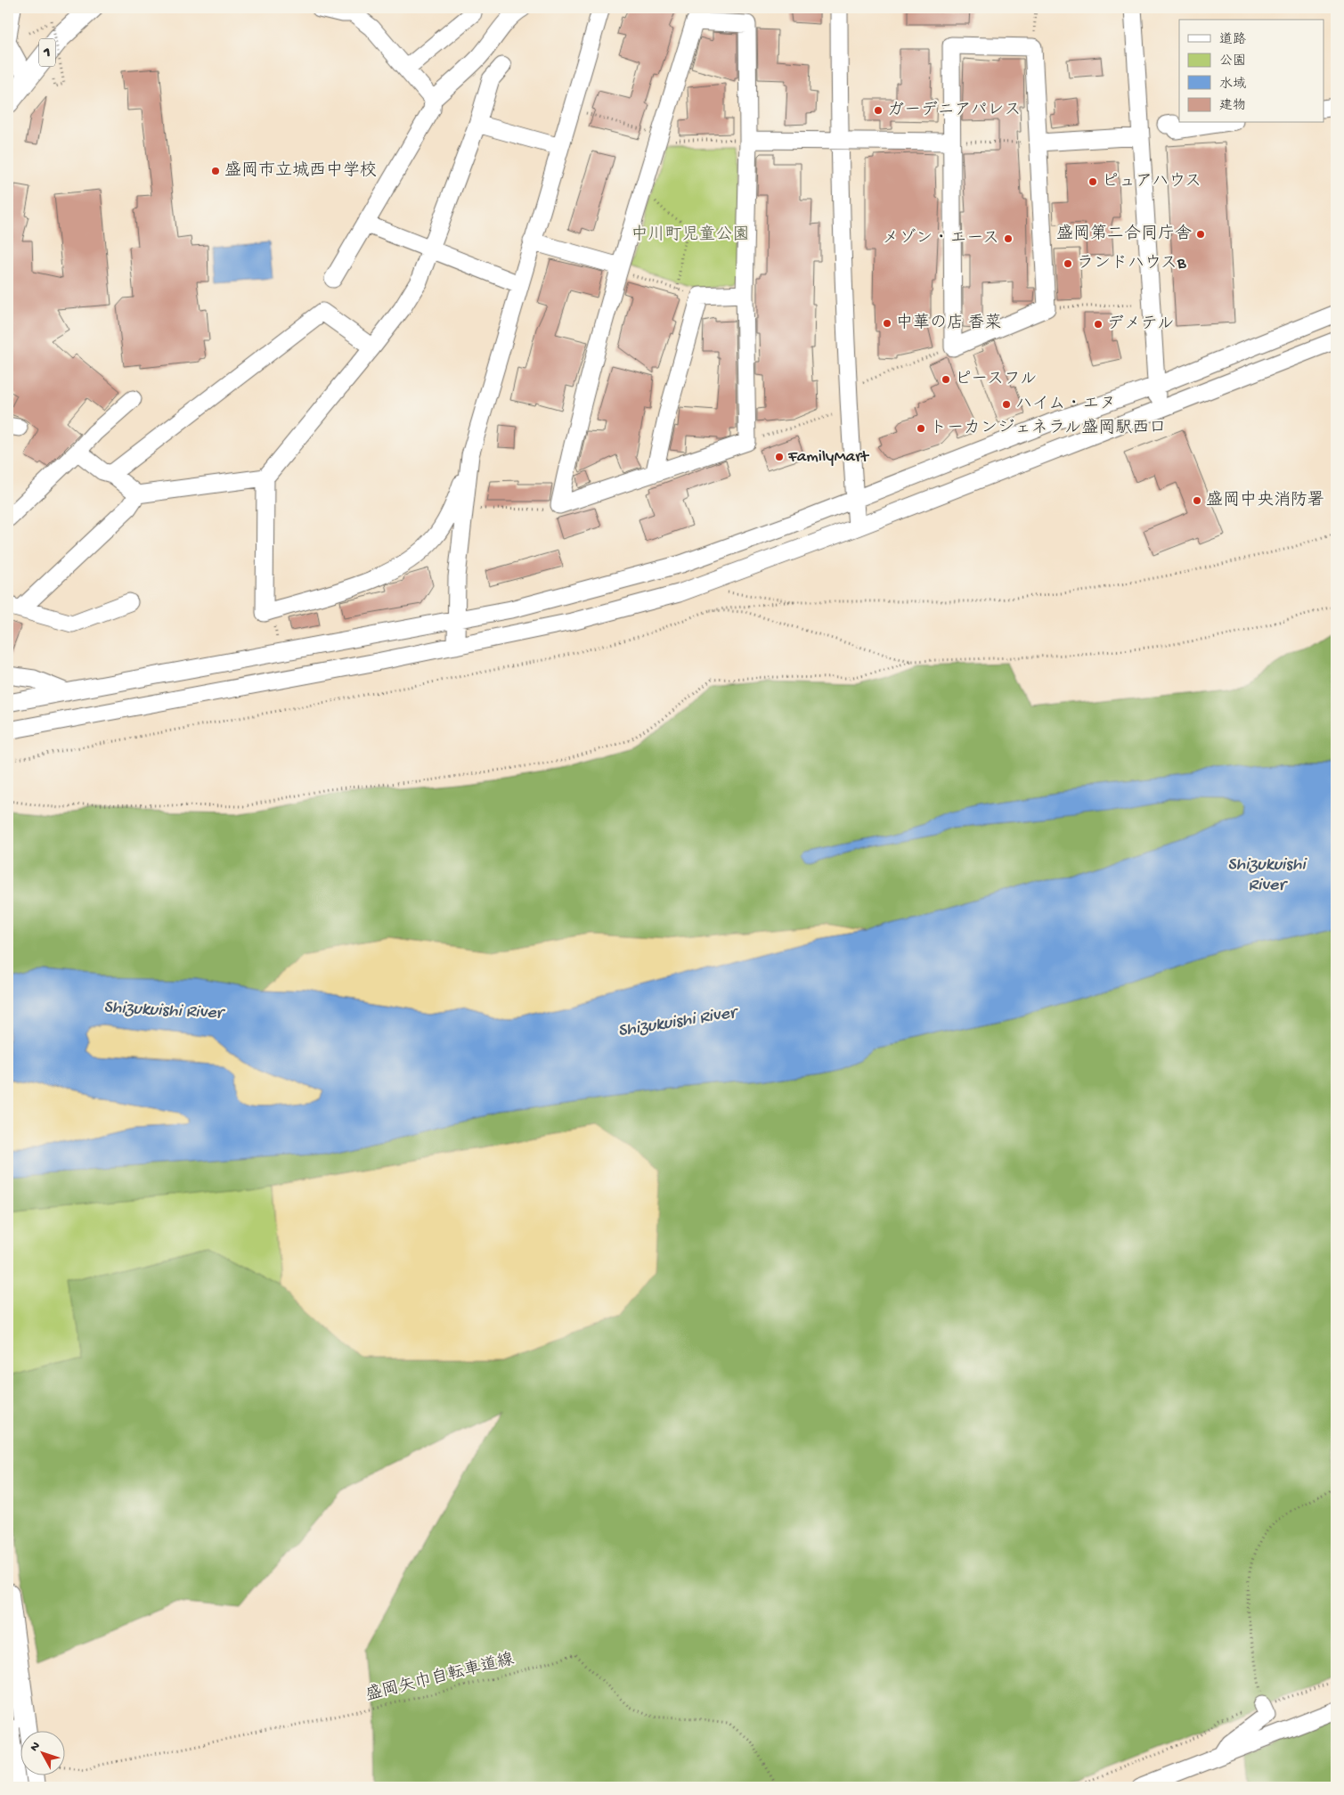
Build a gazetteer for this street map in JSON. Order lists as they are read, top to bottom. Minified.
{"streets":{"main road":["1"],"path":["盛岡矢巾自転車道線"]},"water":["Shizukuishi River"],"parks":["中川町児童公園"],"places":["ガーデニアパレス","盛岡市立城西中学校","ピュアハウス","盛岡第二合同庁舎","メゾン・エース","ランドハウスB","中華の店 香菜","デメテル","ピースフル","ハイム・エヌ","トーカンジェネラル盛岡駅西口","FamilyMart","盛岡中央消防署"],"legend":["道路","公園","水域","建物"],"north":"top left"}
